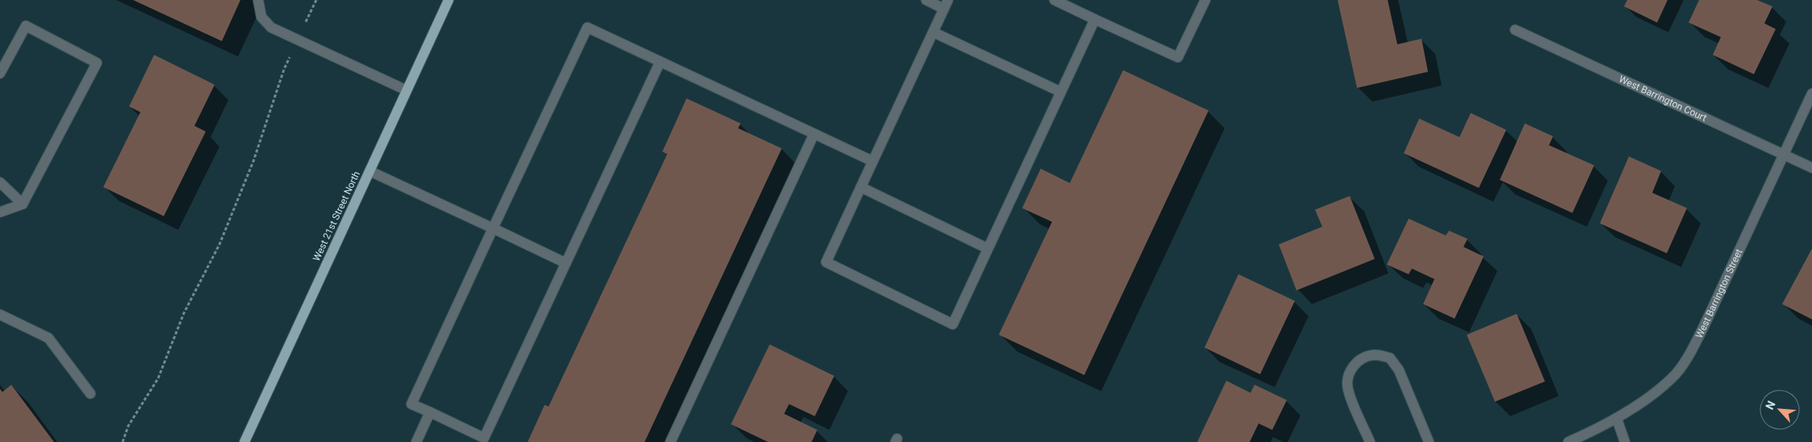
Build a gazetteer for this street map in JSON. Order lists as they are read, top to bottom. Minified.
{"streets":{"main road":["West 21st Street North"],"street":["West Barrington Court","West Barrington Street"]},"crossings":[["West Barrington Court","West Barrington Street"]],"north":"top left"}
